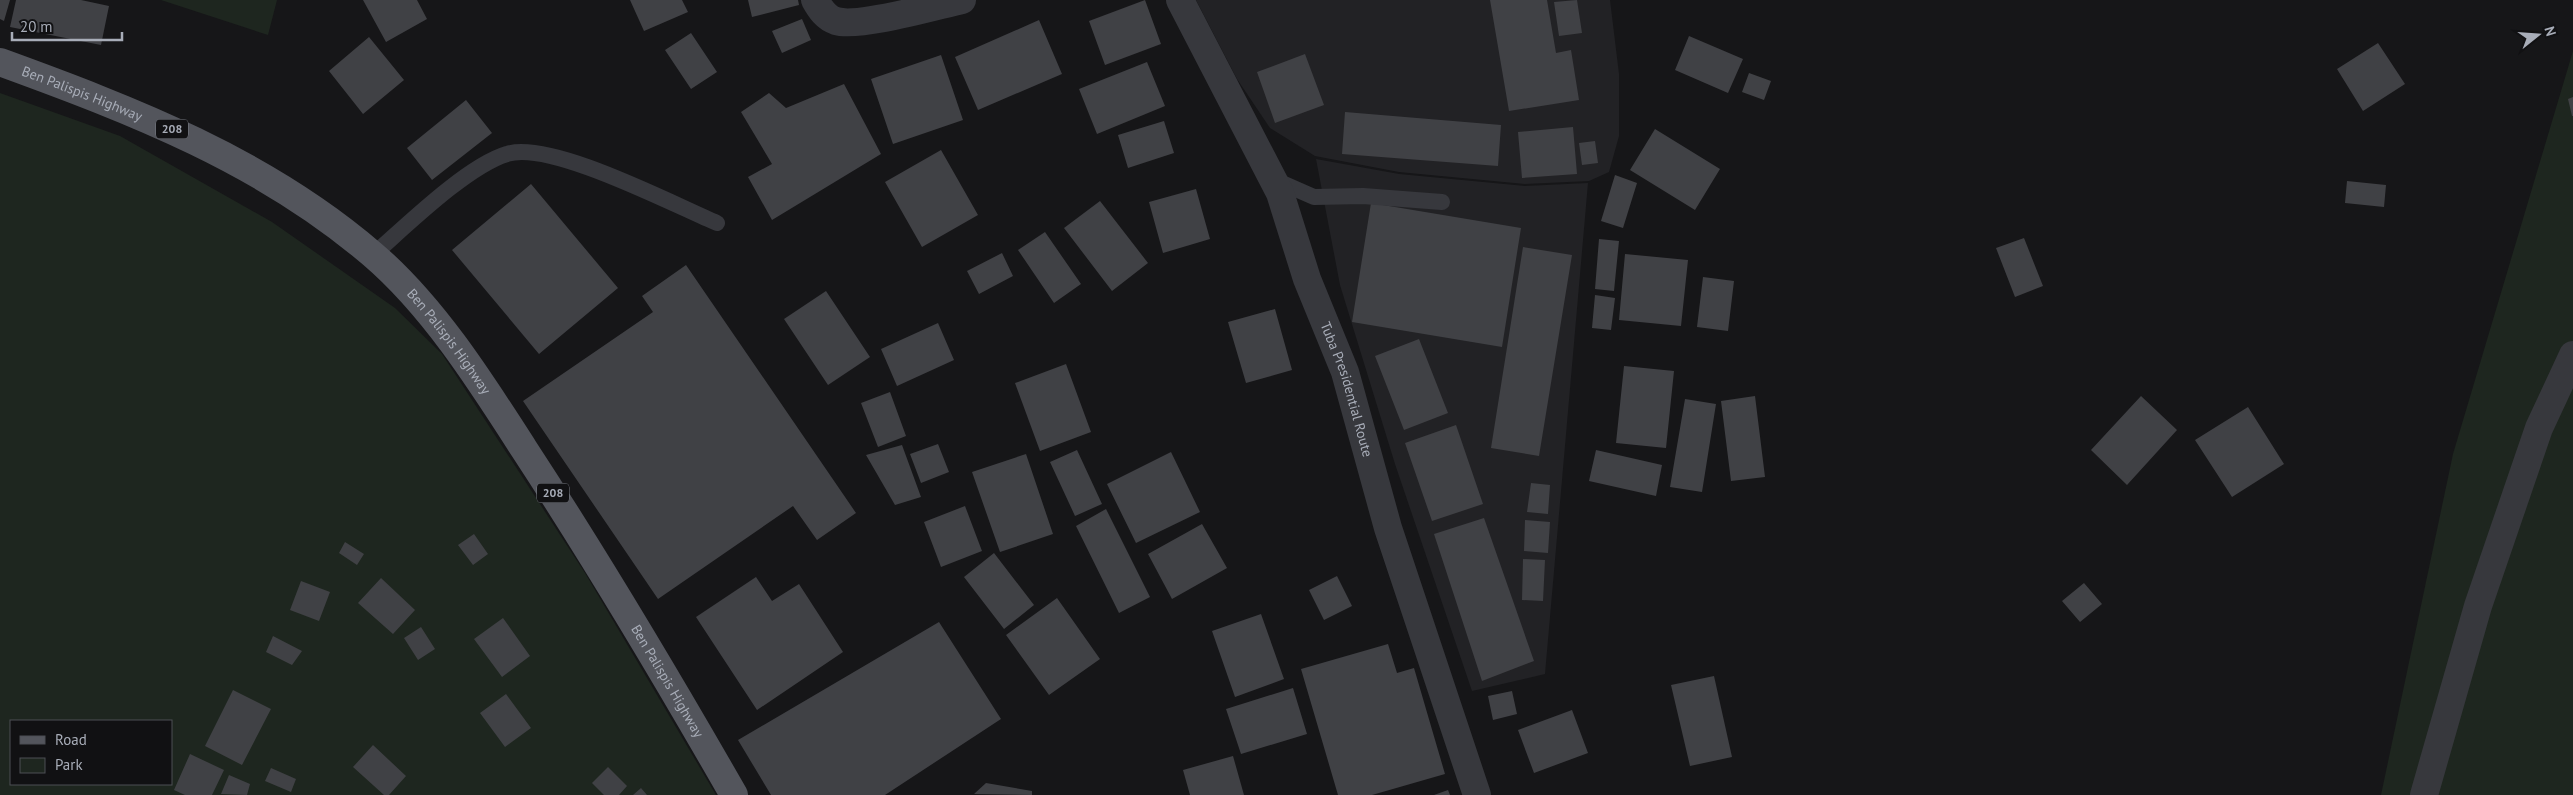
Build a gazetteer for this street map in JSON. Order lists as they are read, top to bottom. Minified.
{"streets":{"main road":["Ben Palispis Highway","208"],"street":["Tuba Presidential Route"]},"legend":["Road","Park"],"scale_bar":"20 m","north":"right"}
